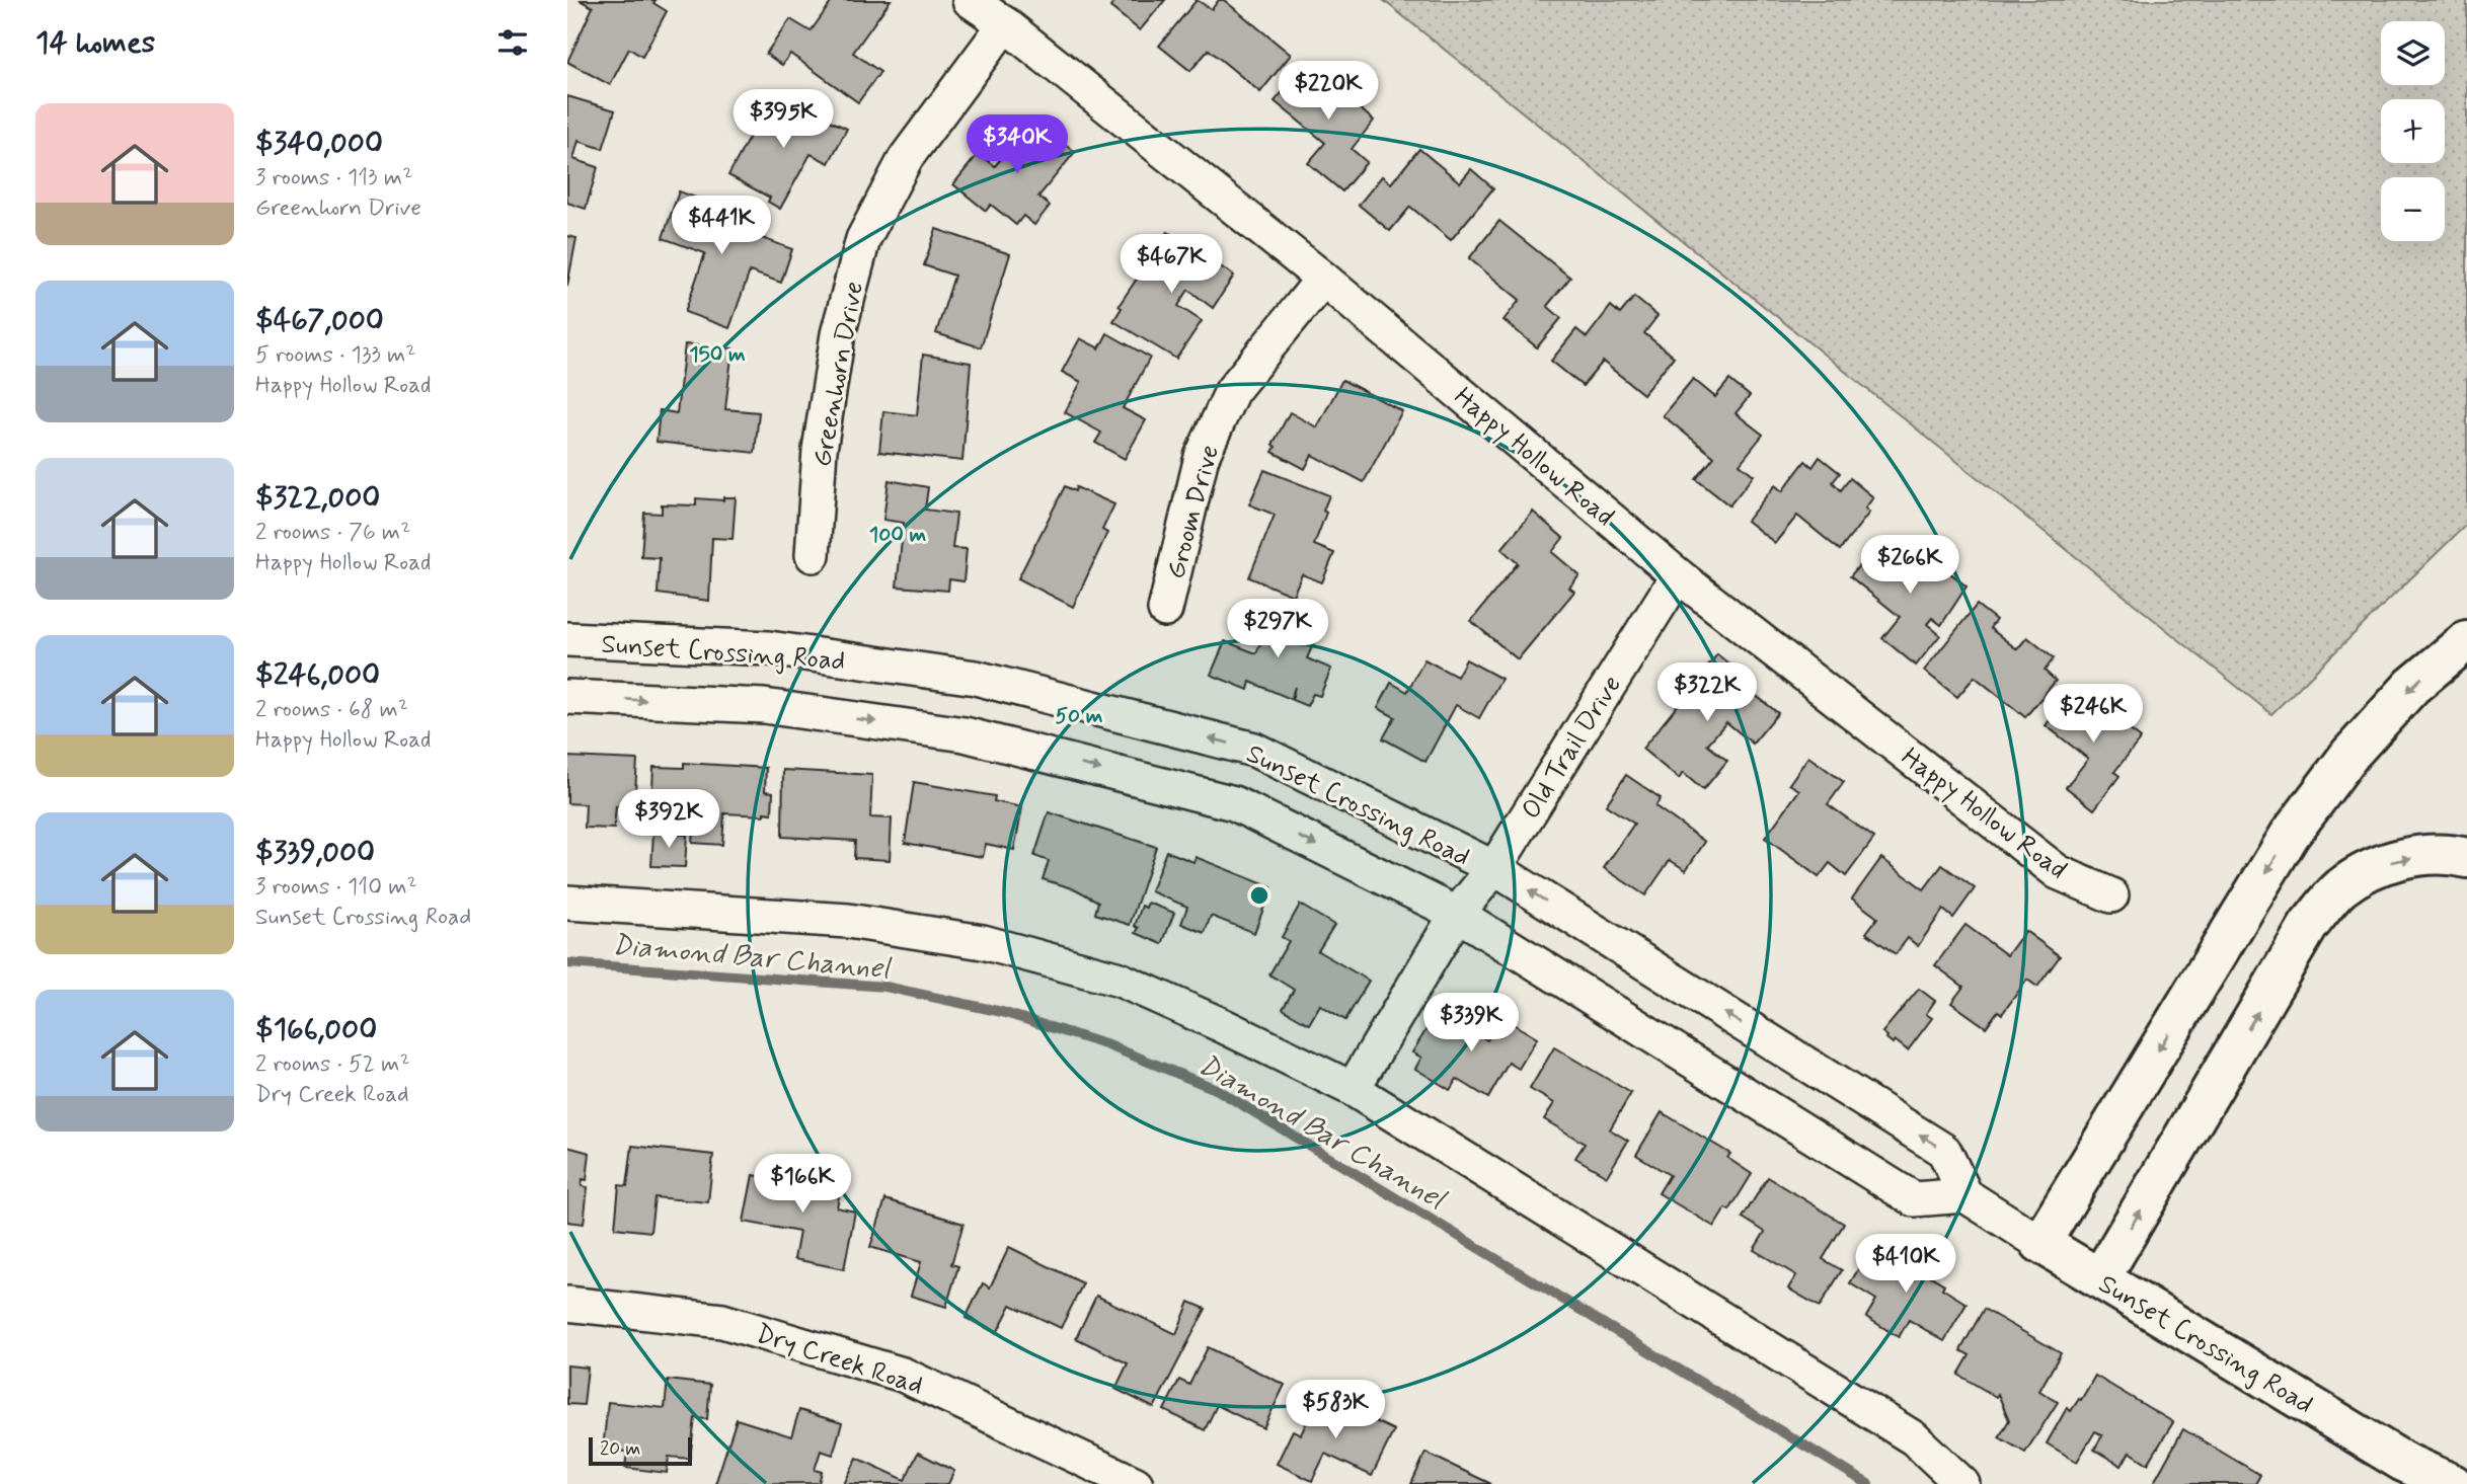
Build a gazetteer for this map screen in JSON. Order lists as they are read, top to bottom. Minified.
{"streets":{"main road":["Sunset Crossing Road"],"street":["Greenhorn Drive","Happy Hollow Road","Groom Drive","Old Trail Drive","Dry Creek Road"]},"crossings":[["Greenhorn Drive","Happy Hollow Road"],["Happy Hollow Road","Groom Drive"],["Happy Hollow Road","Old Trail Drive"],["Sunset Crossing Road","Old Trail Drive"]],"water":["Diamond Bar Channel"],"scale_bar":"20 m","page":{"heading":"14 homes","map_buttons":["+","−"],"price":["$220K","$395K","$340K","$441K","$467K","$266K","$297K","$322K","$246K","$392K","$339K","$166K","$410K","$583K"],"list":[{"name":"$340,000","note":"3 rooms · 113 m² · Greenhorn Drive"},{"name":"$467,000","note":"5 rooms · 133 m² · Happy Hollow Road"},{"name":"$322,000","note":"2 rooms · 76 m² · Happy Hollow Road"},{"name":"$246,000","note":"2 rooms · 68 m² · Happy Hollow Road"},{"name":"$339,000","note":"3 rooms · 110 m² · Sunset Crossing Road"},{"name":"$166,000","note":"2 rooms · 52 m² · Dry Creek Road"}],"scale":"20 m"},"rings":["150 m","100 m","50 m"]}
